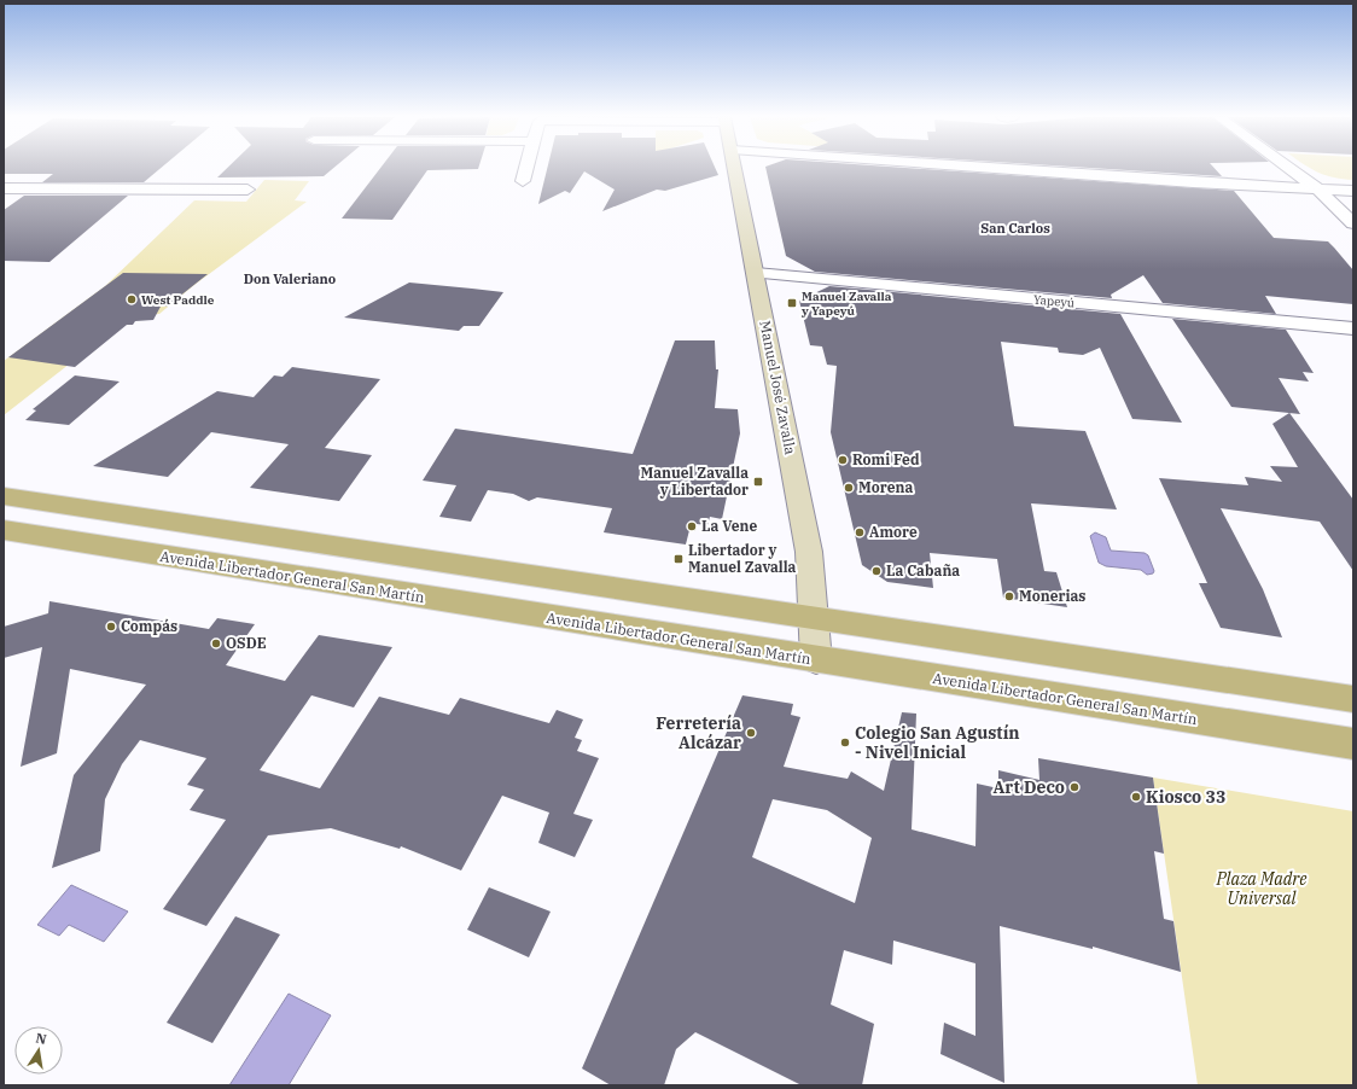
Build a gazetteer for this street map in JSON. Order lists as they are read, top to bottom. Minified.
{"streets":{"main road":["Avenida Libertador General San Martín"],"street":["Yapeyú","Manuel José Zavalla"]},"crossings":[["Yapeyú","Manuel José Zavalla"],["Manuel José Zavalla","Avenida Libertador General San Martín"]],"districts":["San Carlos","Don Valeriano"],"parks":["Plaza Madre Universal"],"places":{"other":["West Paddle","Romi Fed","Morena","La Vene","Amore","La Cabaña","Monerias","Compás","OSDE","Ferretería Alcázar","Colegio San Agustín - Nivel Inicial","Art Deco","Kiosco 33"],"transit":["Manuel Zavalla y Yapeyú","Manuel Zavalla y Libertador","Libertador y Manuel Zavalla"]},"north":"top"}
